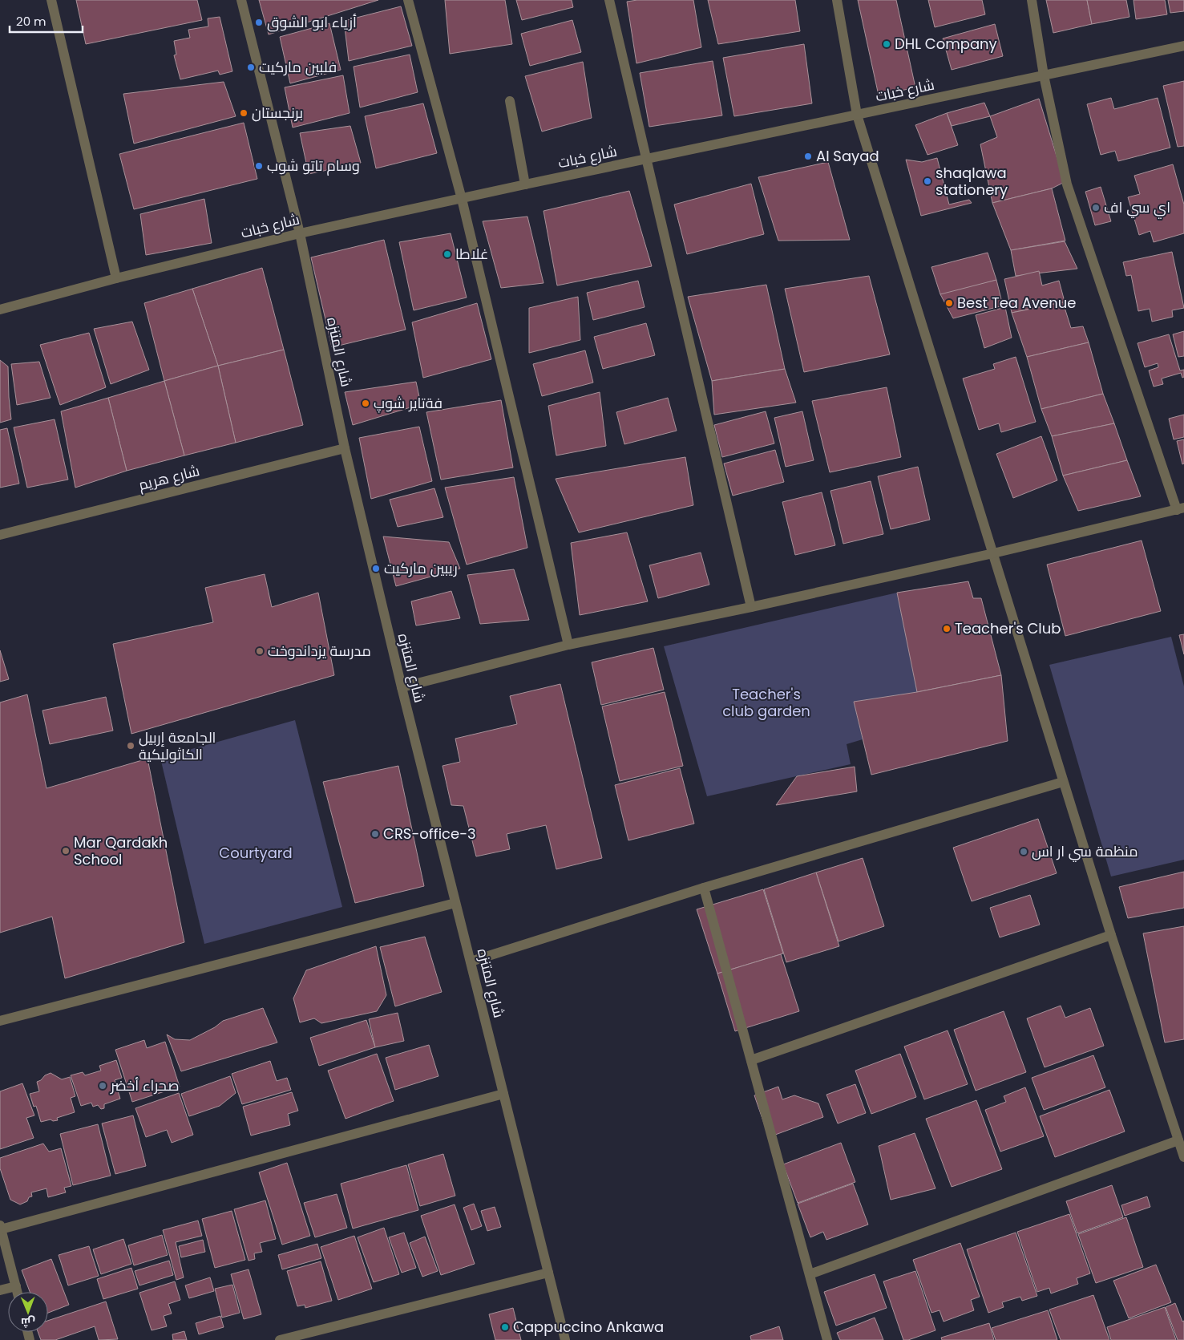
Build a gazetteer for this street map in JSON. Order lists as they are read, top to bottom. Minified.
{"streets":{"street":["شارع خبات","شارع المتنزه","شارع هريم"]},"crossings":[["شارع خبات","شارع المتنزه"],["شارع المتنزه","شارع هريم"]],"parks":["Teacher's club garden","Courtyard"],"places":["أزياء ابو الشوق","DHL Company","فلبين ماركيت","برنجستان","Al Sayad","وسام تاتو شوب","shaqlawa stationery","اي سي اف","غلاطا","Best Tea Avenue","فةتاير شوپ","ريبين ماركيت","Teacher's Club","مدرسة يزداندوخت","الجامعة إربيل الكاثوليكية","CRS-office-3","Mar Qardakh School","منظمة سي ار اس","صحراء أخضر","Cappuccino Ankawa"],"scale_bar":"20 m","north":"bottom"}
